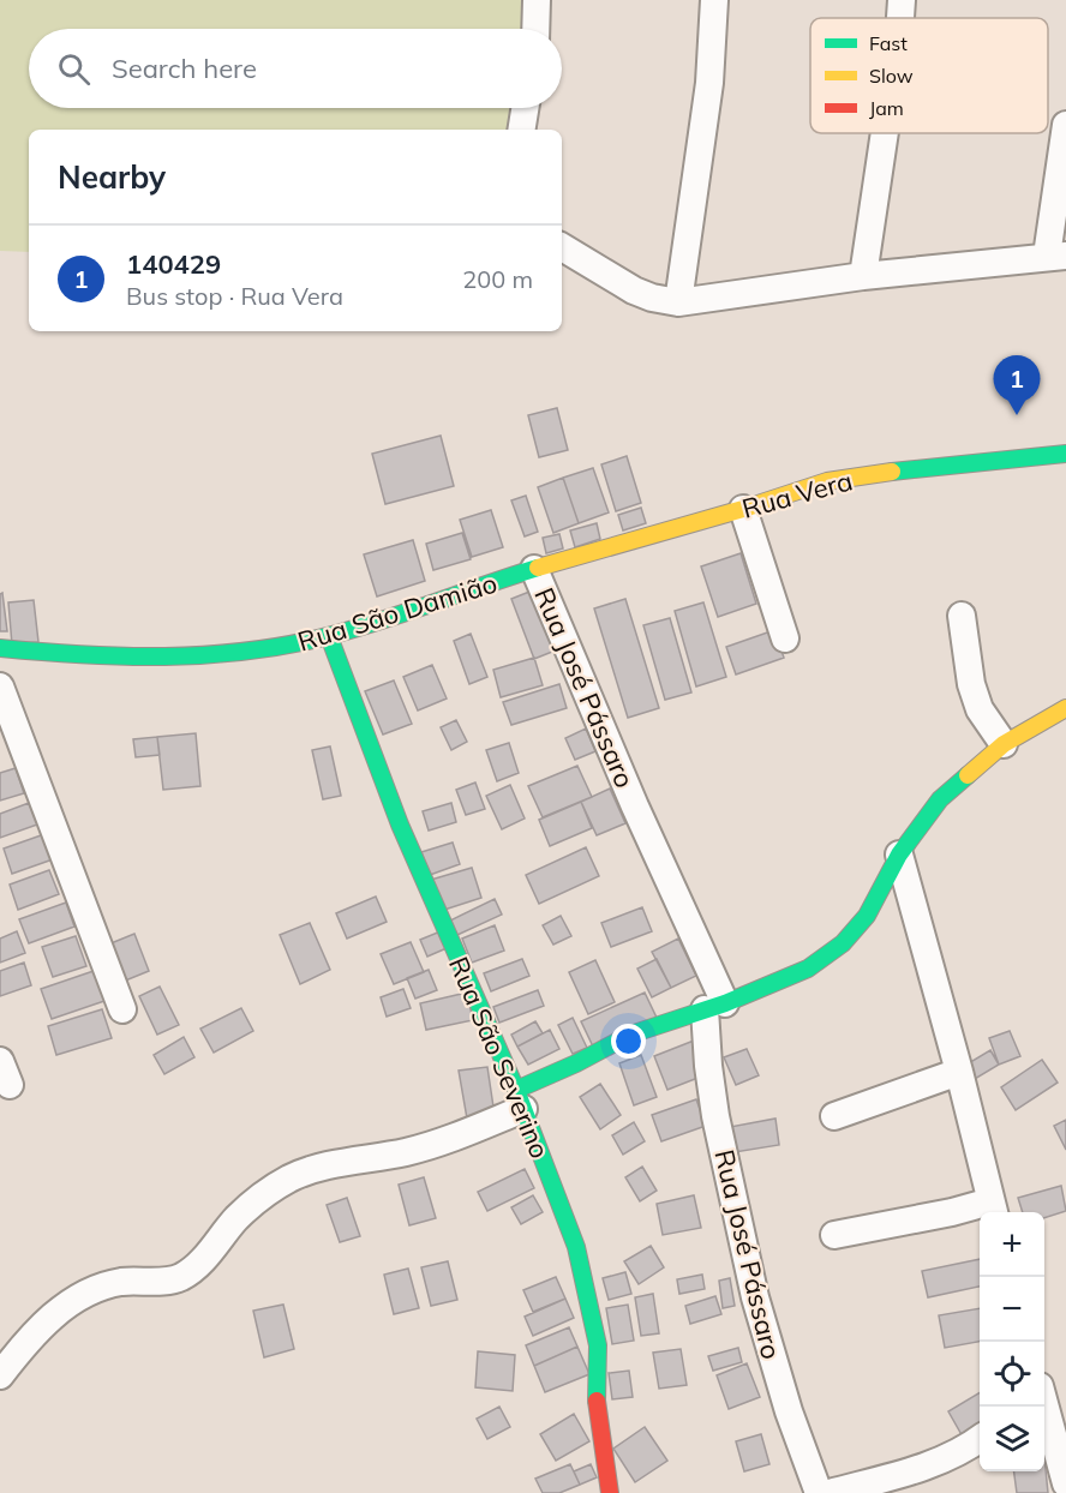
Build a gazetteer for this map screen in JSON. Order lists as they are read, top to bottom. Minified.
{"streets":{"street":["Rua Vera","Rua São Damião","Rua José Pássaro","Rua São Severino"]},"crossings":[["Rua Vera","Rua São Damião"],["Rua Vera","Rua José Pássaro"],["Rua São Damião","Rua José Pássaro"],["Rua São Damião","Rua São Severino"]],"legend":["Fast","Slow","Jam"],"page":{"search":"Search here","heading":"Nearby","list":[{"mark":"1","name":"140429","note":"Bus stop · Rua Vera","value":"200 m"}],"pins":"1","map_buttons":["+","−"]}}
